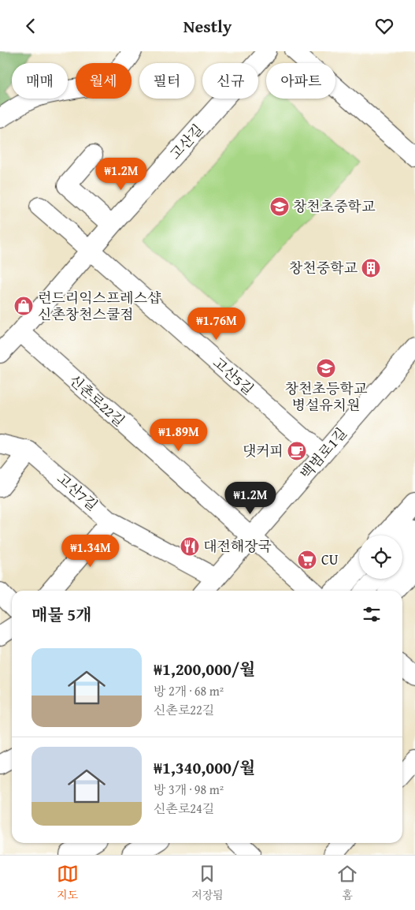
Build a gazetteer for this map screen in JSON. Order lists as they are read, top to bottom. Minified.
{"streets":{"street":["고산길","고산5길","신촌로22길","백범로1길","고산7길"]},"crossings":[["고산길","고산5길"],["고산길","신촌로22길"],["고산5길","백범로1길"],["신촌로22길","백범로1길"],["백범로1길","고산7길"]],"places":{"school or university":["창천초중학교","창천초등학교 병설유치원"],"building":["창천중학교"],"shop":["런드리익스프레스샵 신촌창천스쿨점"],"cafe":["댓커피"],"restaurant":["대전해장국"],"supermarket":["CU"]},"page":{"header":"Nestly","chip":["매매","월세","필터","신규","아파트"],"price":["₩1.2M","₩1.76M","₩1.89M","₩1.2M","₩1.34M"],"heading":"매물 5개","list":[{"name":"₩1,200,000/월","note":"방 2개 · 68 m² · 신촌로22길"},{"name":"₩1,340,000/월","note":"방 3개 · 98 m² · 신촌로24길"}],"tabs":["지도","저장됨","홈"]}}
